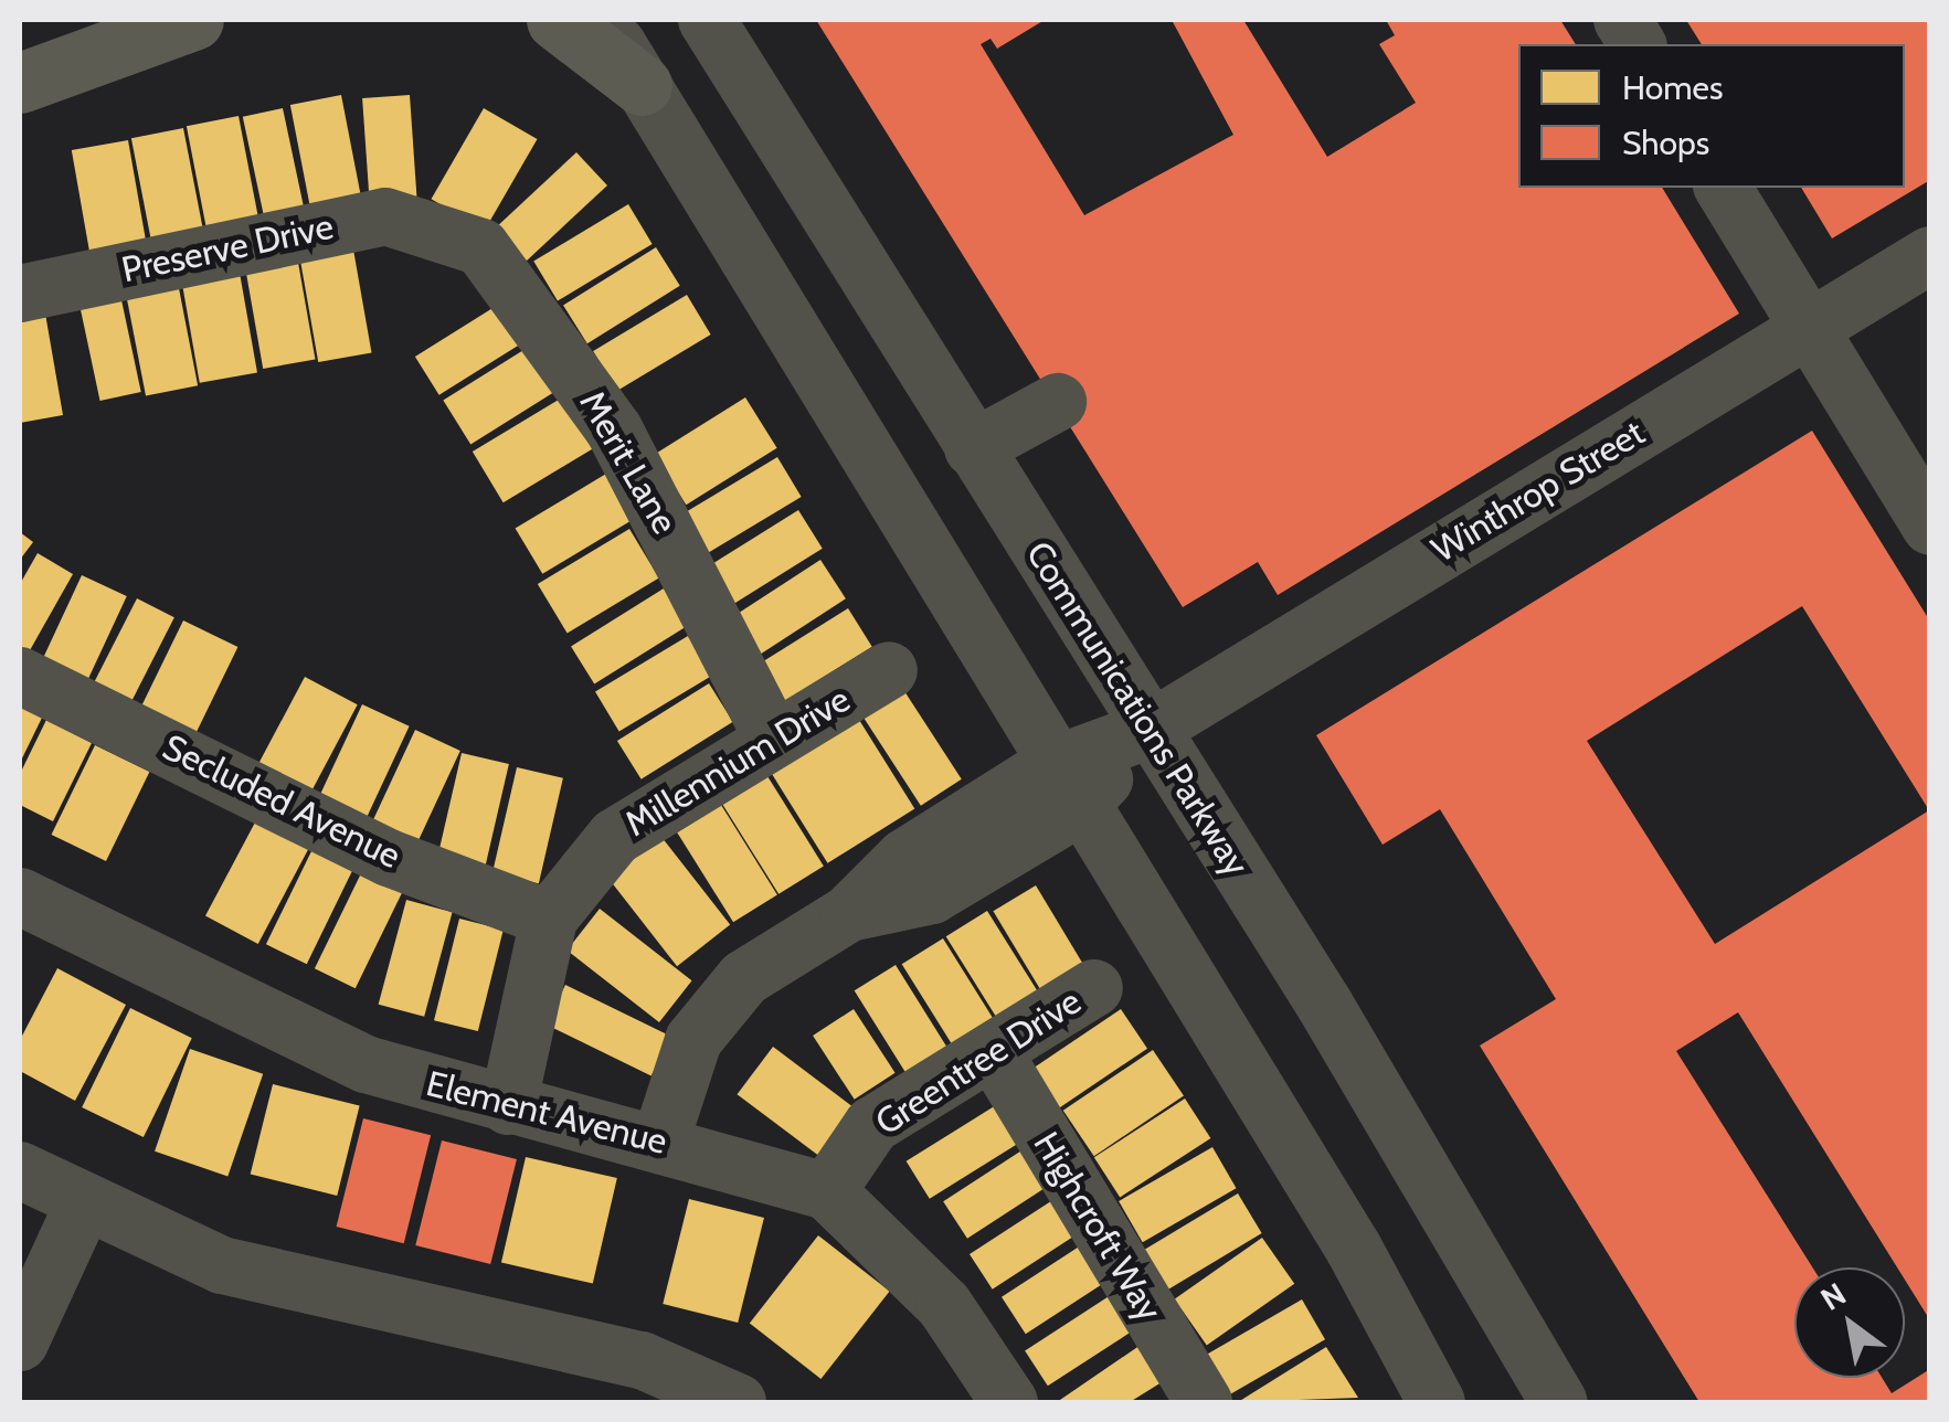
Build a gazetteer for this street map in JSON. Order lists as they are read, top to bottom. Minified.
{"streets":{"street":["Preserve Drive","Merit Lane","Winthrop Street","Communications Parkway","Millennium Drive","Secluded Avenue","Greentree Drive","Element Avenue","Highcroft Way"]},"crossings":[["Preserve Drive","Merit Lane"],["Merit Lane","Millennium Drive"],["Winthrop Street","Communications Parkway"],["Winthrop Street","Element Avenue"],["Millennium Drive","Secluded Avenue"],["Millennium Drive","Element Avenue"],["Greentree Drive","Element Avenue"],["Greentree Drive","Highcroft Way"]],"legend":["Homes","Shops"],"north":"top left"}
